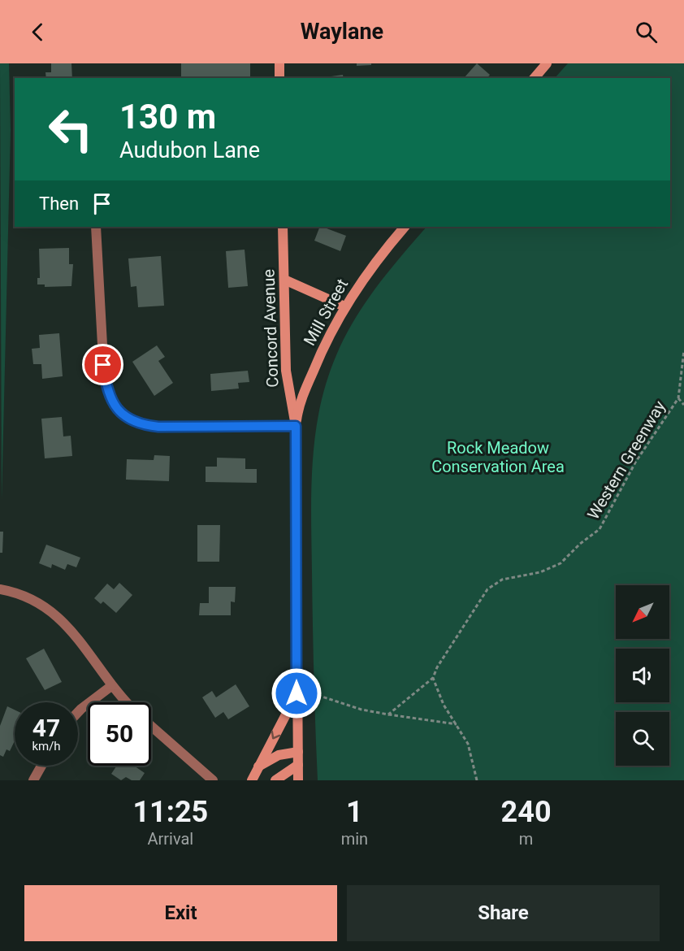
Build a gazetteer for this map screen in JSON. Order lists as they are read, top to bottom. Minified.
{"streets":{"main road":["Mill Street","Concord Avenue"],"path":["Western Greenway"]},"crossings":[["Mill Street","Concord Avenue"]],"parks":["Rock Meadow Conservation Area"],"north":"bottom left","page":{"header":"Waylane","turn":["130 m","Audubon Lane"],"then":"Then","speed":"47 km/h","limit":"50","eta":["11:25","Arrival","1","min","240","m"],"buttons":["Exit","Share"]}}
